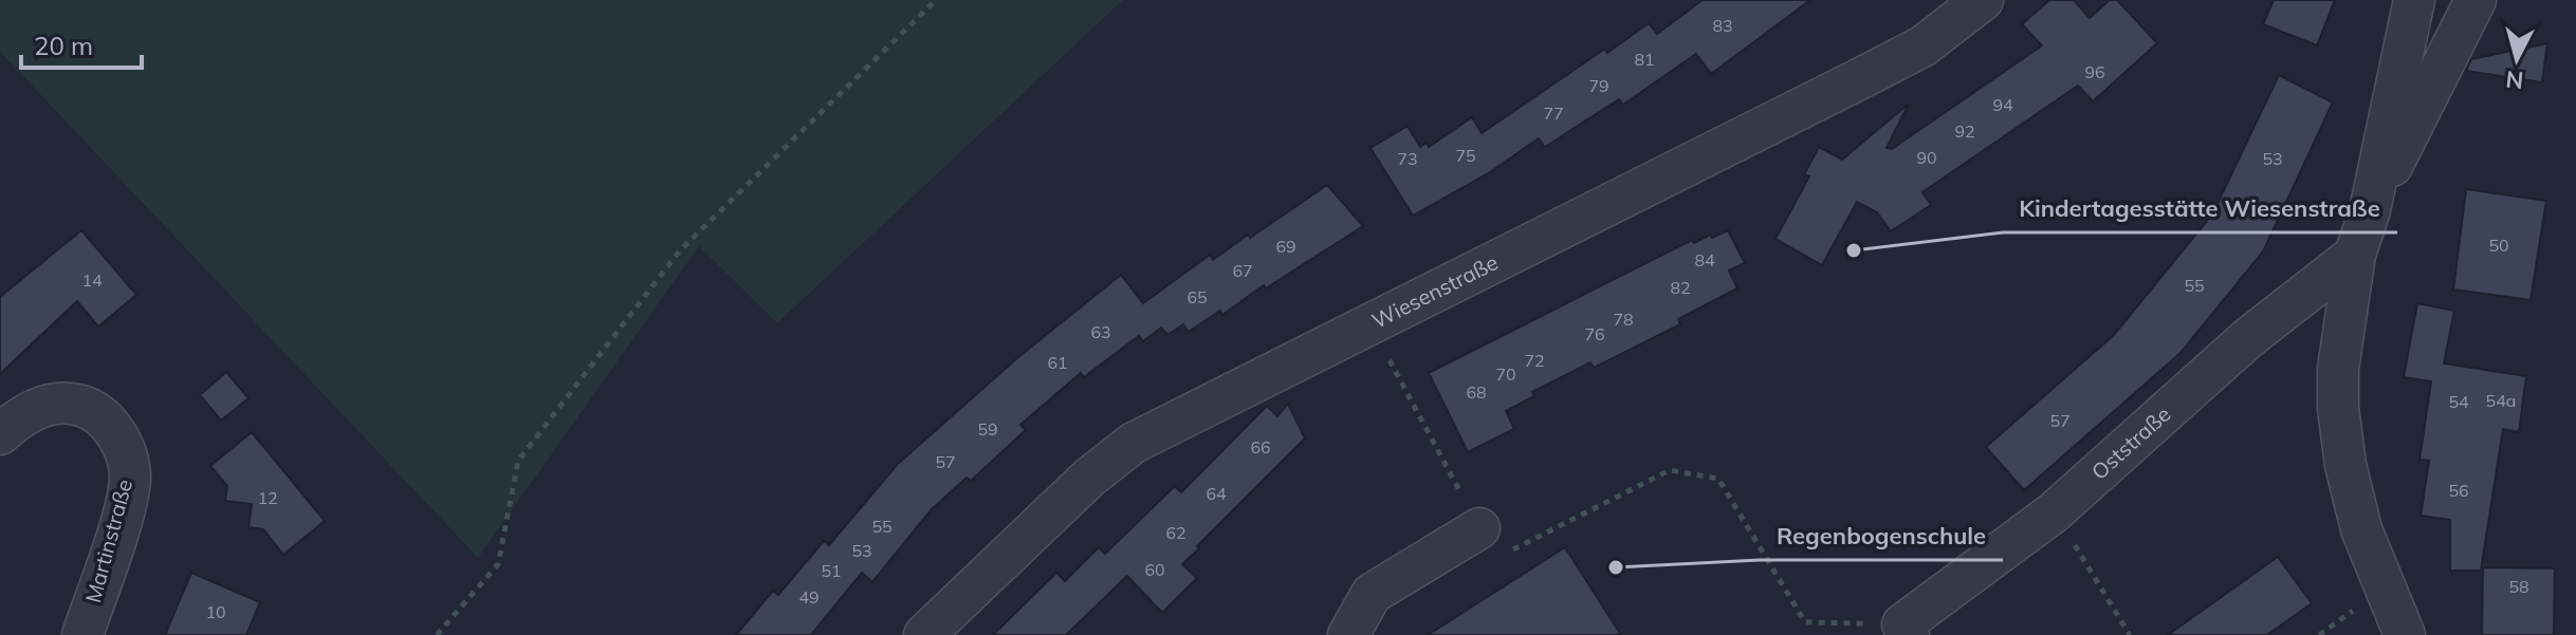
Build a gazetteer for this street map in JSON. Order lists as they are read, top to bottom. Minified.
{"streets":{"street":["Wiesenstraße","Oststraße","Martinstraße"]},"places":["Kindertagesstätte Wiesenstraße","Regenbogenschule"],"house_numbers":["83","81","96","79","94","77","92","75","90","73","53","50","69","84","67","14","55","82","65","78","63","76","72","61","70","68","54a","54","57","59","66","57","56","64","12","55","62","53","60","51","58","49","10"],"scale_bar":"20 m","north":"bottom"}
